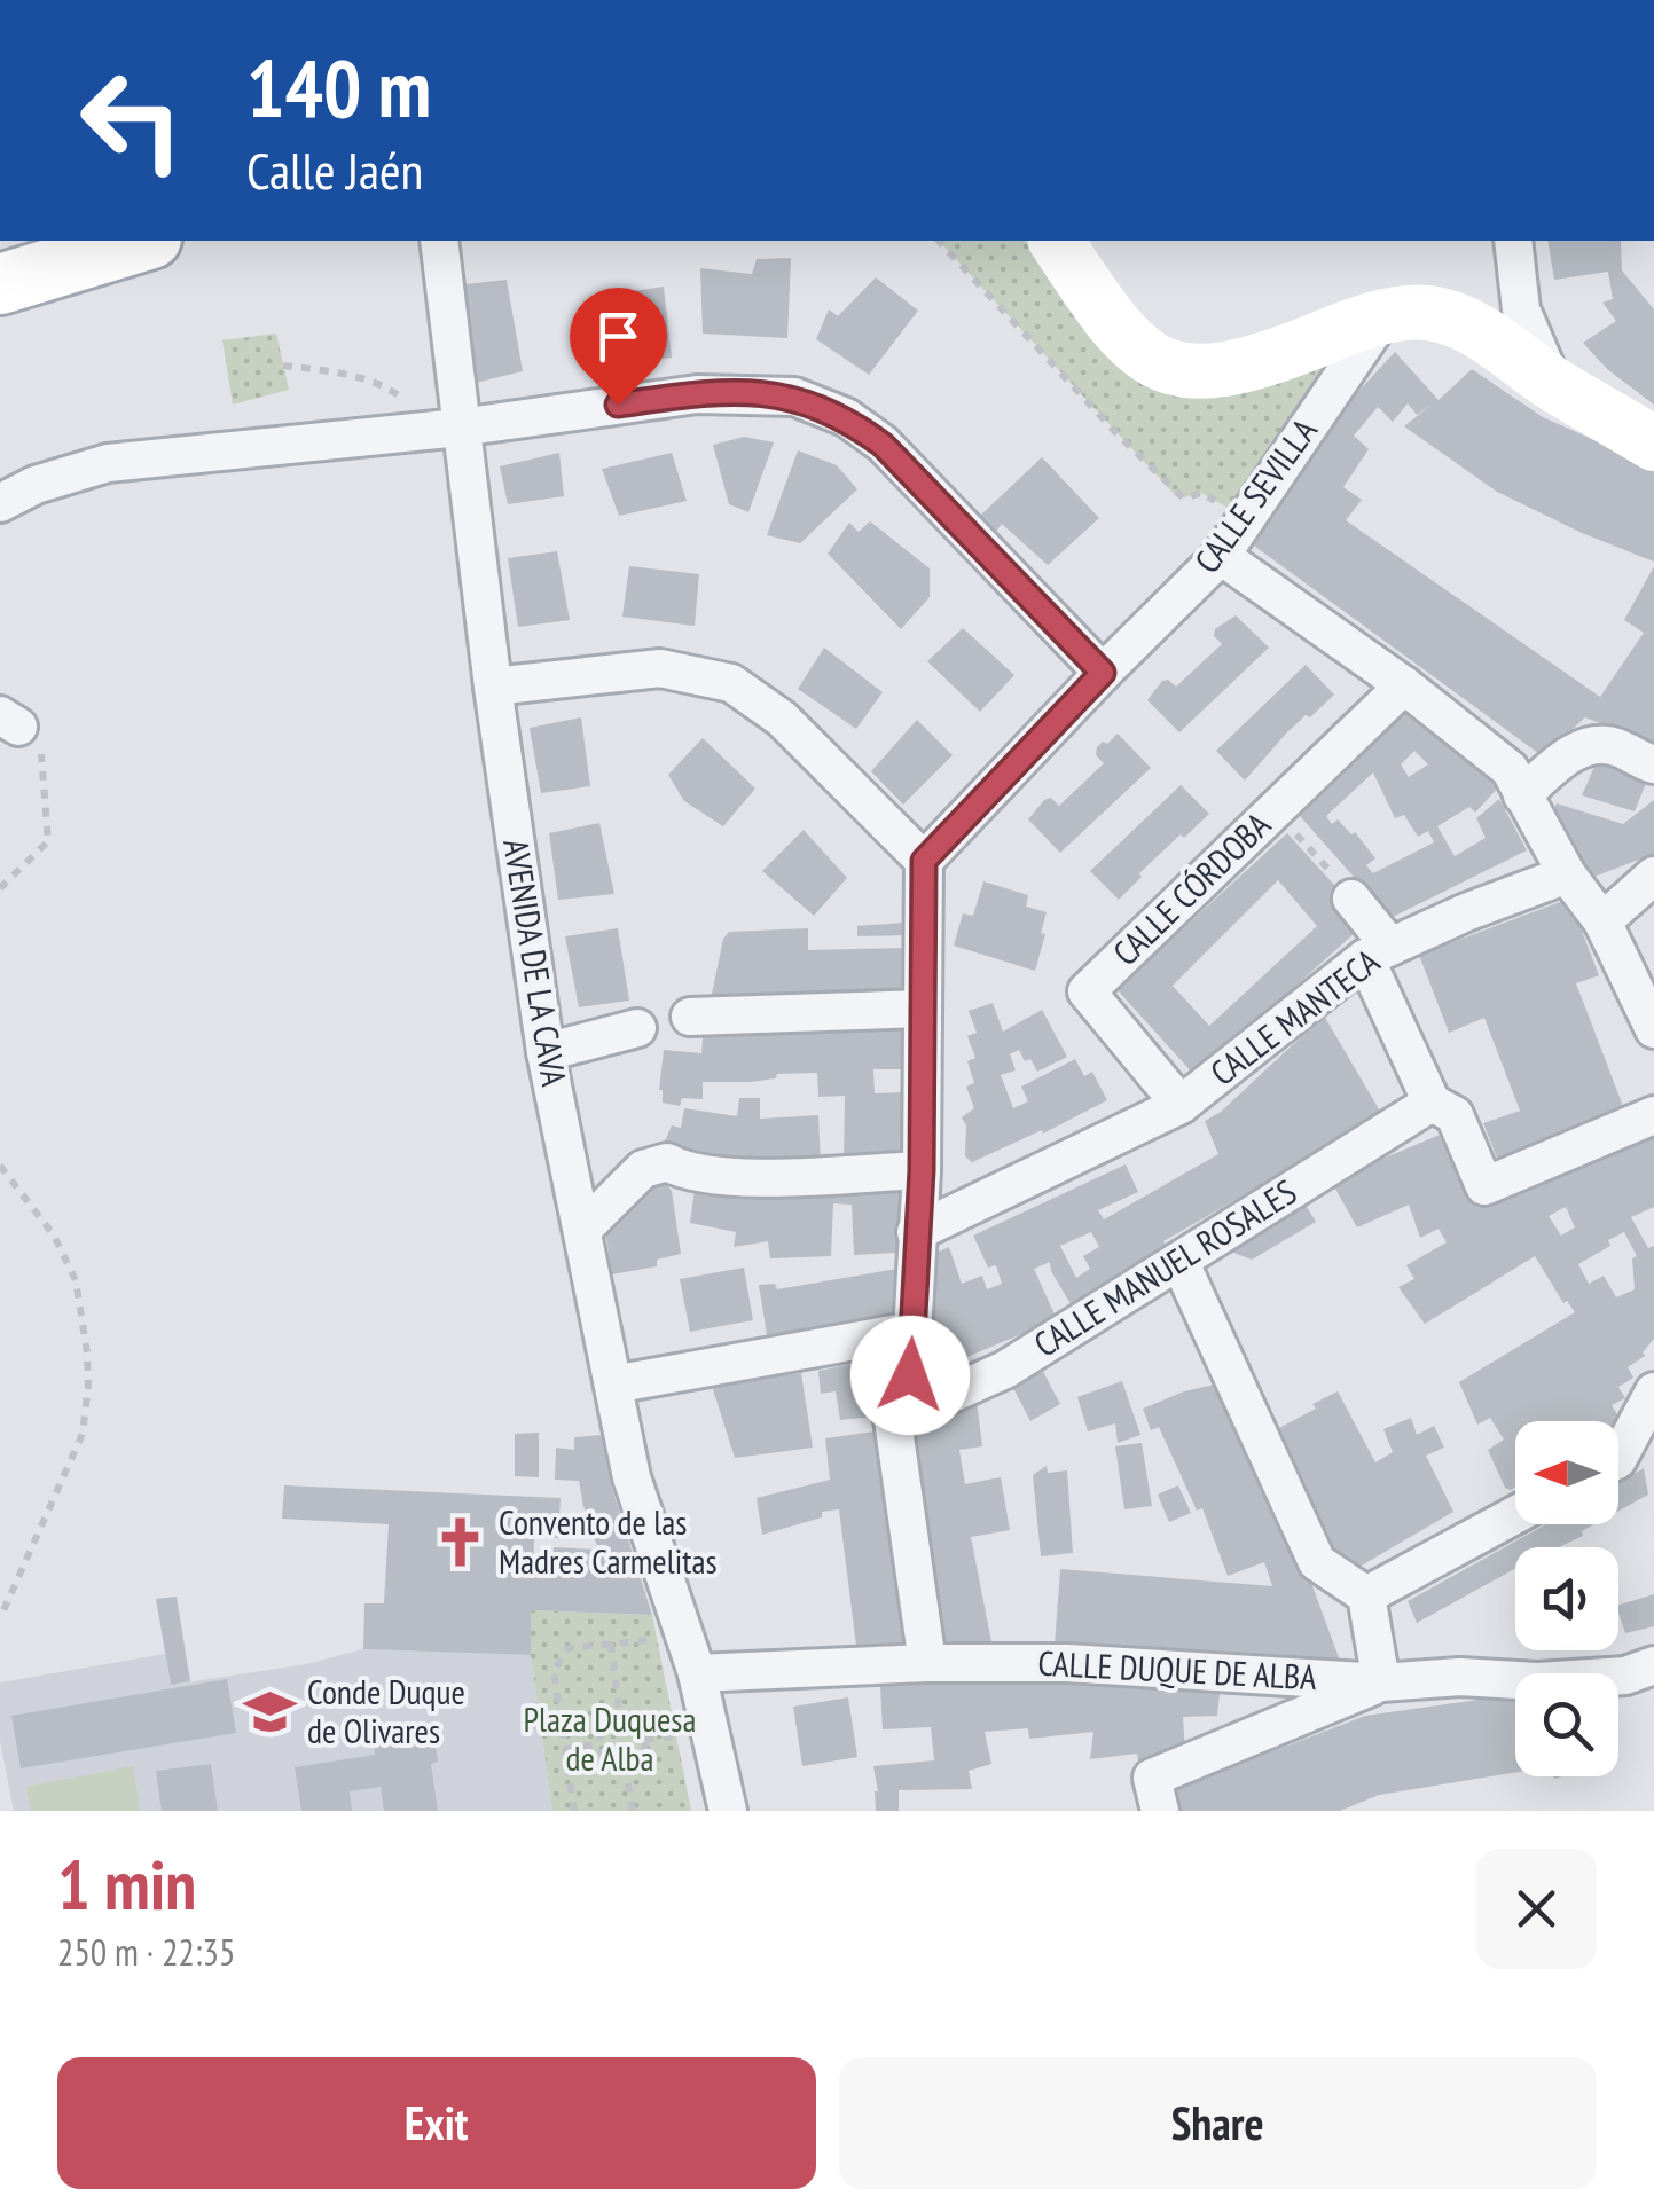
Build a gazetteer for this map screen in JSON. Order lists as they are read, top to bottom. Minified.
{"streets":{"street":["CALLE SEVILLA","CALLE CÓRDOBA","AVENIDA DE LA CAVA","CALLE MANTECA","CALLE MANUEL ROSALES","CALLE DUQUE DE ALBA"]},"crossings":[["CALLE CÓRDOBA","CALLE MANTECA"],["AVENIDA DE LA CAVA","CALLE DUQUE DE ALBA"]],"parks":["Plaza Duquesa de Alba"],"places":{"church":["Convento de las Madres Carmelitas"],"school or university":["Conde Duque de Olivares"]},"north":"left","page":{"turn":["140 m","Calle Jaén"],"heading":["1 min","250 m · 22:35"],"buttons":["Exit","Share"]}}
